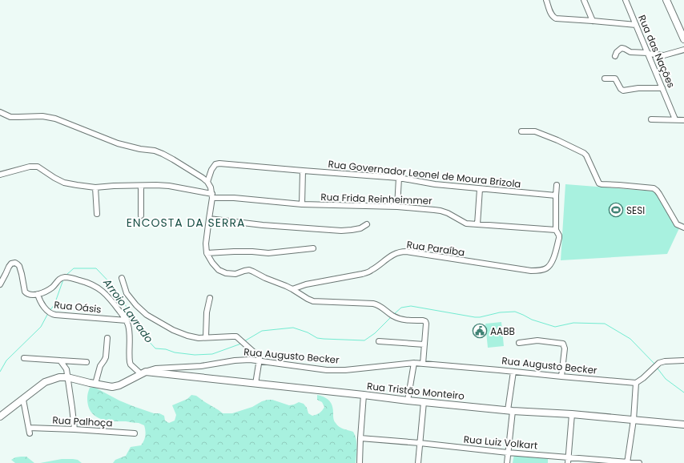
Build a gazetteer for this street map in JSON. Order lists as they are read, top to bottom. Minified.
{"streets":{"main road":["Rua Augusto Becker","Rua Tristão Monteiro"],"street":["Rua das Nações","Rua Governador Leonel de Moura Brizola","Rua Frida Reinheimmer","Rua Paraíba","Rua Oásis","Rua Palhoça","Rua Luiz Volkart"]},"crossings":[["Rua Frida Reinheimmer","Rua Paraíba"],["Rua Augusto Becker","Rua Tristão Monteiro"]],"districts":["ENCOSTA DA SERRA"],"water":["Arroio Lavrado"],"places":{"sports":["SESI"],"public building":["AABB"]}}
